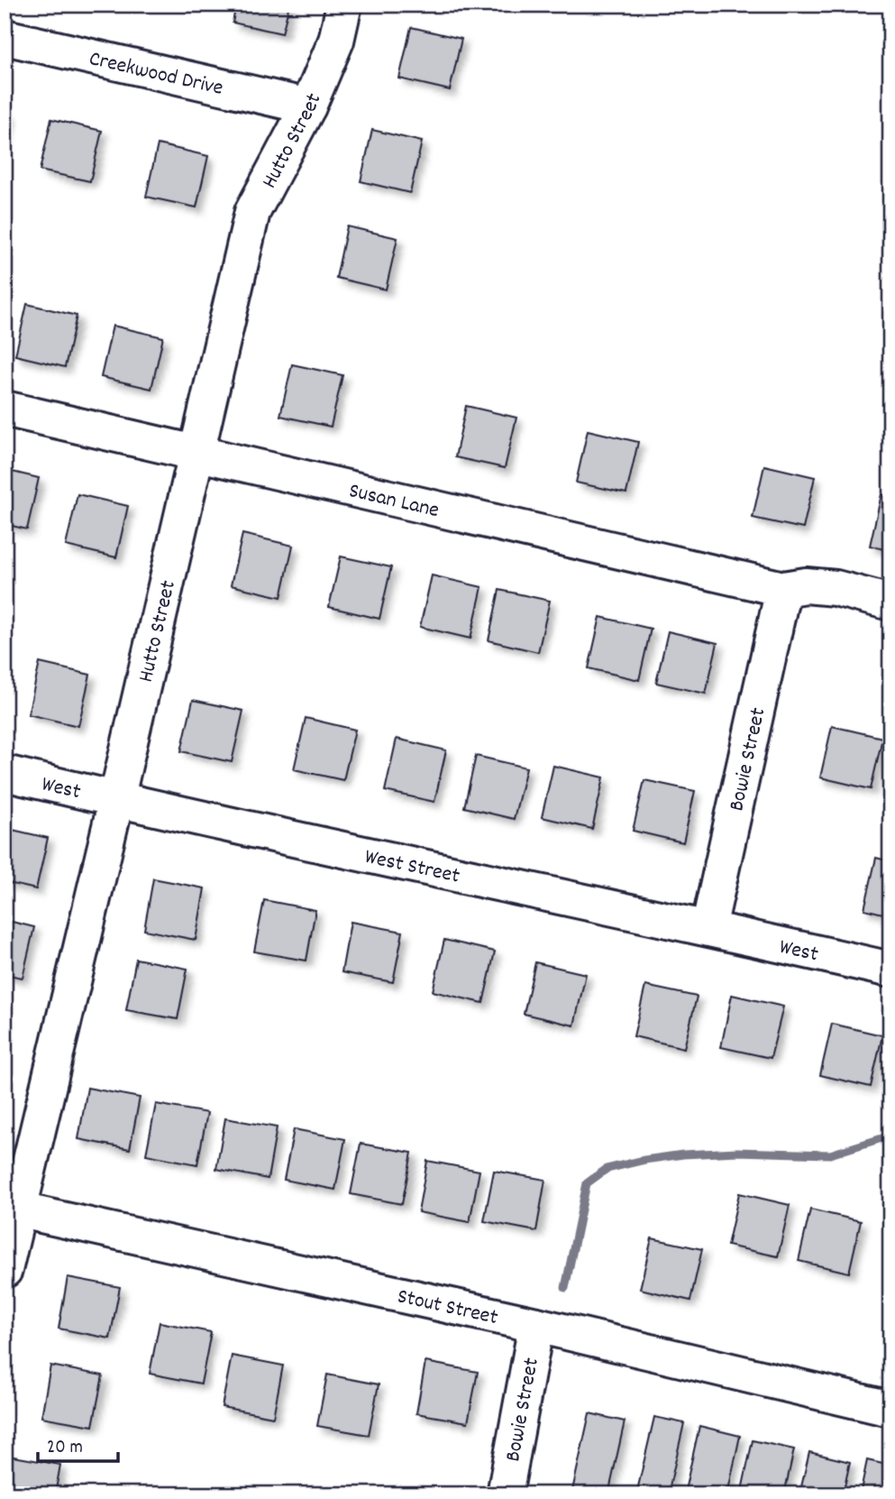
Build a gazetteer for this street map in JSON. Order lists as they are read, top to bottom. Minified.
{"streets":{"street":["Creekwood Drive","Hutto Street","Susan Lane","Bowie Street","West","West Street","Stout Street"]},"crossings":[["Creekwood Drive","Hutto Street"],["Hutto Street","Susan Lane"],["Hutto Street","West"],["Hutto Street","West Street"],["Hutto Street","Stout Street"],["Susan Lane","Bowie Street"],["Bowie Street","West"],["Bowie Street","West Street"],["Bowie Street","Stout Street"],["West","West Street"]],"scale_bar":"20 m"}
